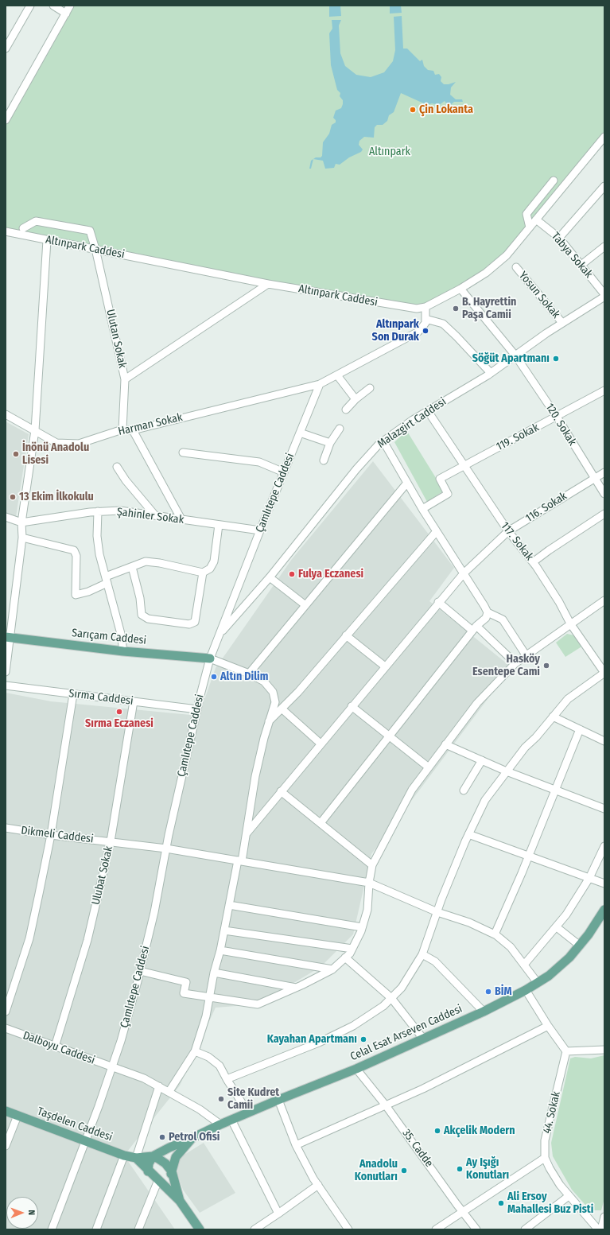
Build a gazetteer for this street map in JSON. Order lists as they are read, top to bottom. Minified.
{"streets":{"main road":["Sarıçam Caddesi","Celal Esat Arseven Caddesi","Taşdelen Caddesi"],"street":["Altınpark Caddesi","Tabya Sokak","Yosun Sokak","Ulutan Sokak","Malazgirt Caddesi","Harman Sokak","120. Sokak","119. Sokak","Çamlıtepe Caddesi","116. Sokak","Şahinler Sokak","117. Sokak","Sırma Caddesi","Dikmeli Caddesi","Ulubat Sokak","Dalboyu Caddesi","44. Sokak","35. Cadde"]},"crossings":[["Altınpark Caddesi","Tabya Sokak"],["Altınpark Caddesi","Ulutan Sokak"],["Altınpark Caddesi","120. Sokak"],["Yosun Sokak","Malazgirt Caddesi"],["Ulutan Sokak","Harman Sokak"],["Malazgirt Caddesi","120. Sokak"],["Malazgirt Caddesi","Çamlıtepe Caddesi"],["Malazgirt Caddesi","117. Sokak"],["Harman Sokak","Çamlıtepe Caddesi"],["120. Sokak","119. Sokak"],["120. Sokak","116. Sokak"],["119. Sokak","117. Sokak"],["Çamlıtepe Caddesi","Şahinler Sokak"],["Çamlıtepe Caddesi","Sarıçam Caddesi"],["Çamlıtepe Caddesi","Sırma Caddesi"],["Çamlıtepe Caddesi","Dikmeli Caddesi"],["Çamlıtepe Caddesi","Dalboyu Caddesi"],["Çamlıtepe Caddesi","Taşdelen Caddesi"],["116. Sokak","117. Sokak"],["Sırma Caddesi","Ulubat Sokak"],["Dikmeli Caddesi","Ulubat Sokak"],["Dikmeli Caddesi","Celal Esat Arseven Caddesi"],["Ulubat Sokak","Dalboyu Caddesi"],["Celal Esat Arseven Caddesi","Dalboyu Caddesi"],["Celal Esat Arseven Caddesi","Taşdelen Caddesi"],["Celal Esat Arseven Caddesi","35. Cadde"]],"parks":["Altınpark"],"places":["Çin Lokanta","B. Hayrettin Paşa Camii","Altınpark Son Durak","Söğüt Apartmanı","İnönü Anadolu Lisesi","13 Ekim İlkokulu","Fulya Eczanesi","Hasköy Esentepe Cami","Altın Dilim","Sırma Eczanesi","BİM","Kayahan Apartmanı","Site Kudret Camii","Akçelik Modern","Petrol Ofisi","Ay Işığı Konutları","Anadolu Konutları","Ali Ersoy Mahallesi̇ Buz Pisti"],"north":"right"}
